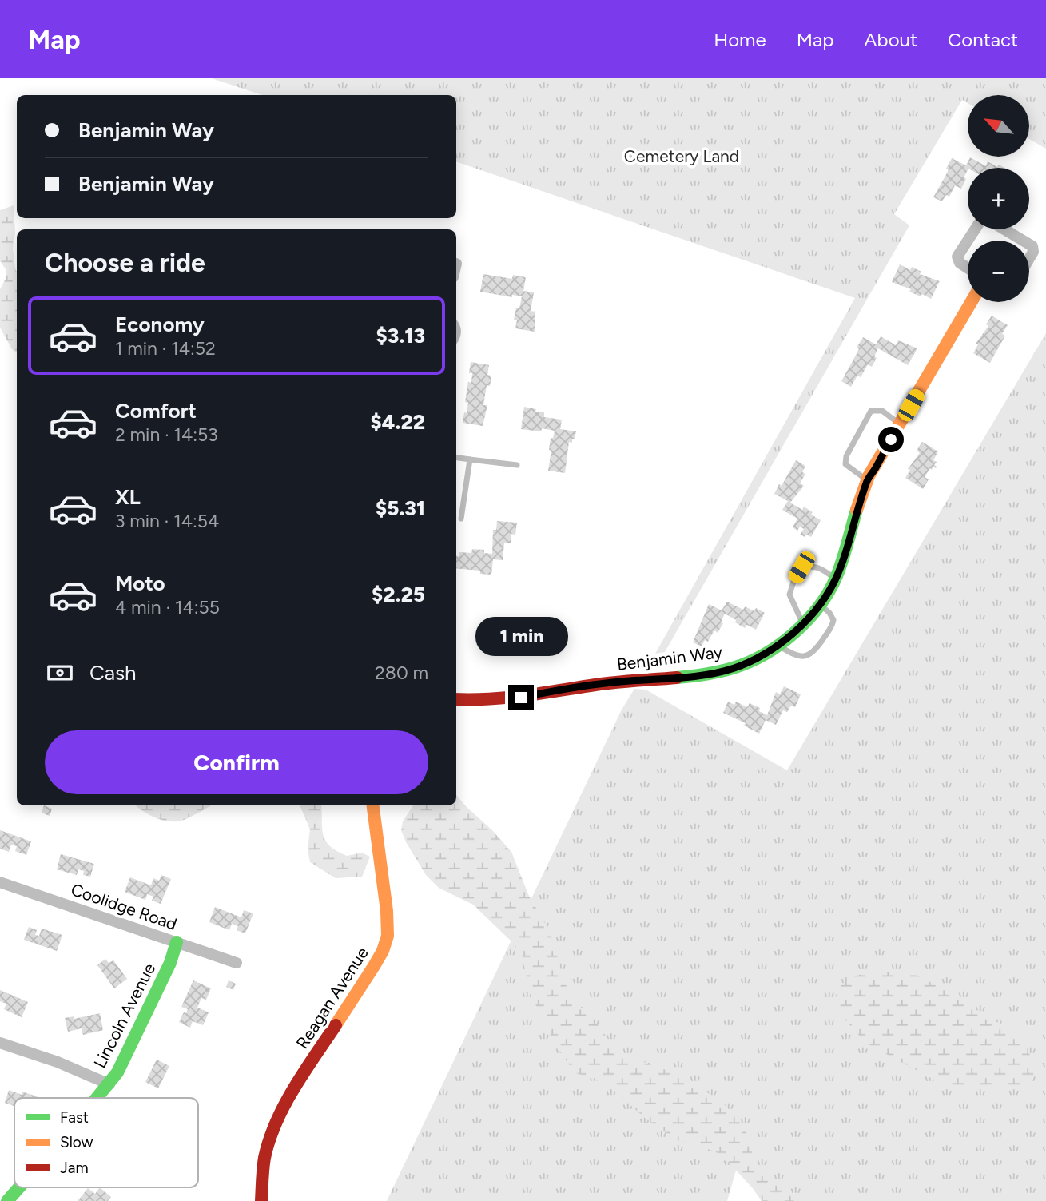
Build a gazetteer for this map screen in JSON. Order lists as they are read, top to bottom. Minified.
{"streets":{"street":["Benjamin Way","Coolidge Road","Reagan Avenue","Lincoln Avenue"]},"crossings":[["Coolidge Road","Lincoln Avenue"]],"parks":["Cemetery Land"],"legend":["Fast","Slow","Jam"],"north":"top left","page":{"header":"Map","nav":["Home","Map","About","Contact"],"map_buttons":["+","−"],"banner":["Benjamin Way","Benjamin Way"],"heading":"Choose a ride","list":[{"name":"Economy","note":"1 min · 14:52","value":"$3.13"},{"name":"Comfort","note":"2 min · 14:53","value":"$4.22"},{"name":"XL","note":"3 min · 14:54","value":"$5.31"},{"name":"Moto","note":"4 min · 14:55","value":"$2.25"}],"bubble":"1 min","pay":["Cash","280 m"],"buttons":"Confirm"}}
